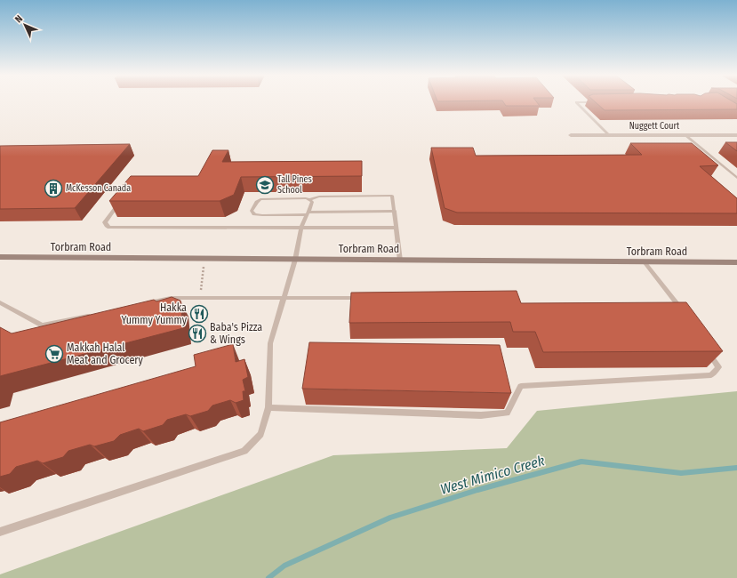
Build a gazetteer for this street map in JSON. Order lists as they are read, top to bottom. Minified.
{"streets":{"main road":["Torbram Road"],"street":["Nuggett Court"]},"water":["West Mimico Creek"],"places":{"school or university":["Tall Pines School"],"building":["McKesson Canada"],"restaurant":["Hakka Yummy Yummy","Baba's Pizza & Wings"],"supermarket":["Makkah Halal Meat and Grocery"]},"north":"top left"}
